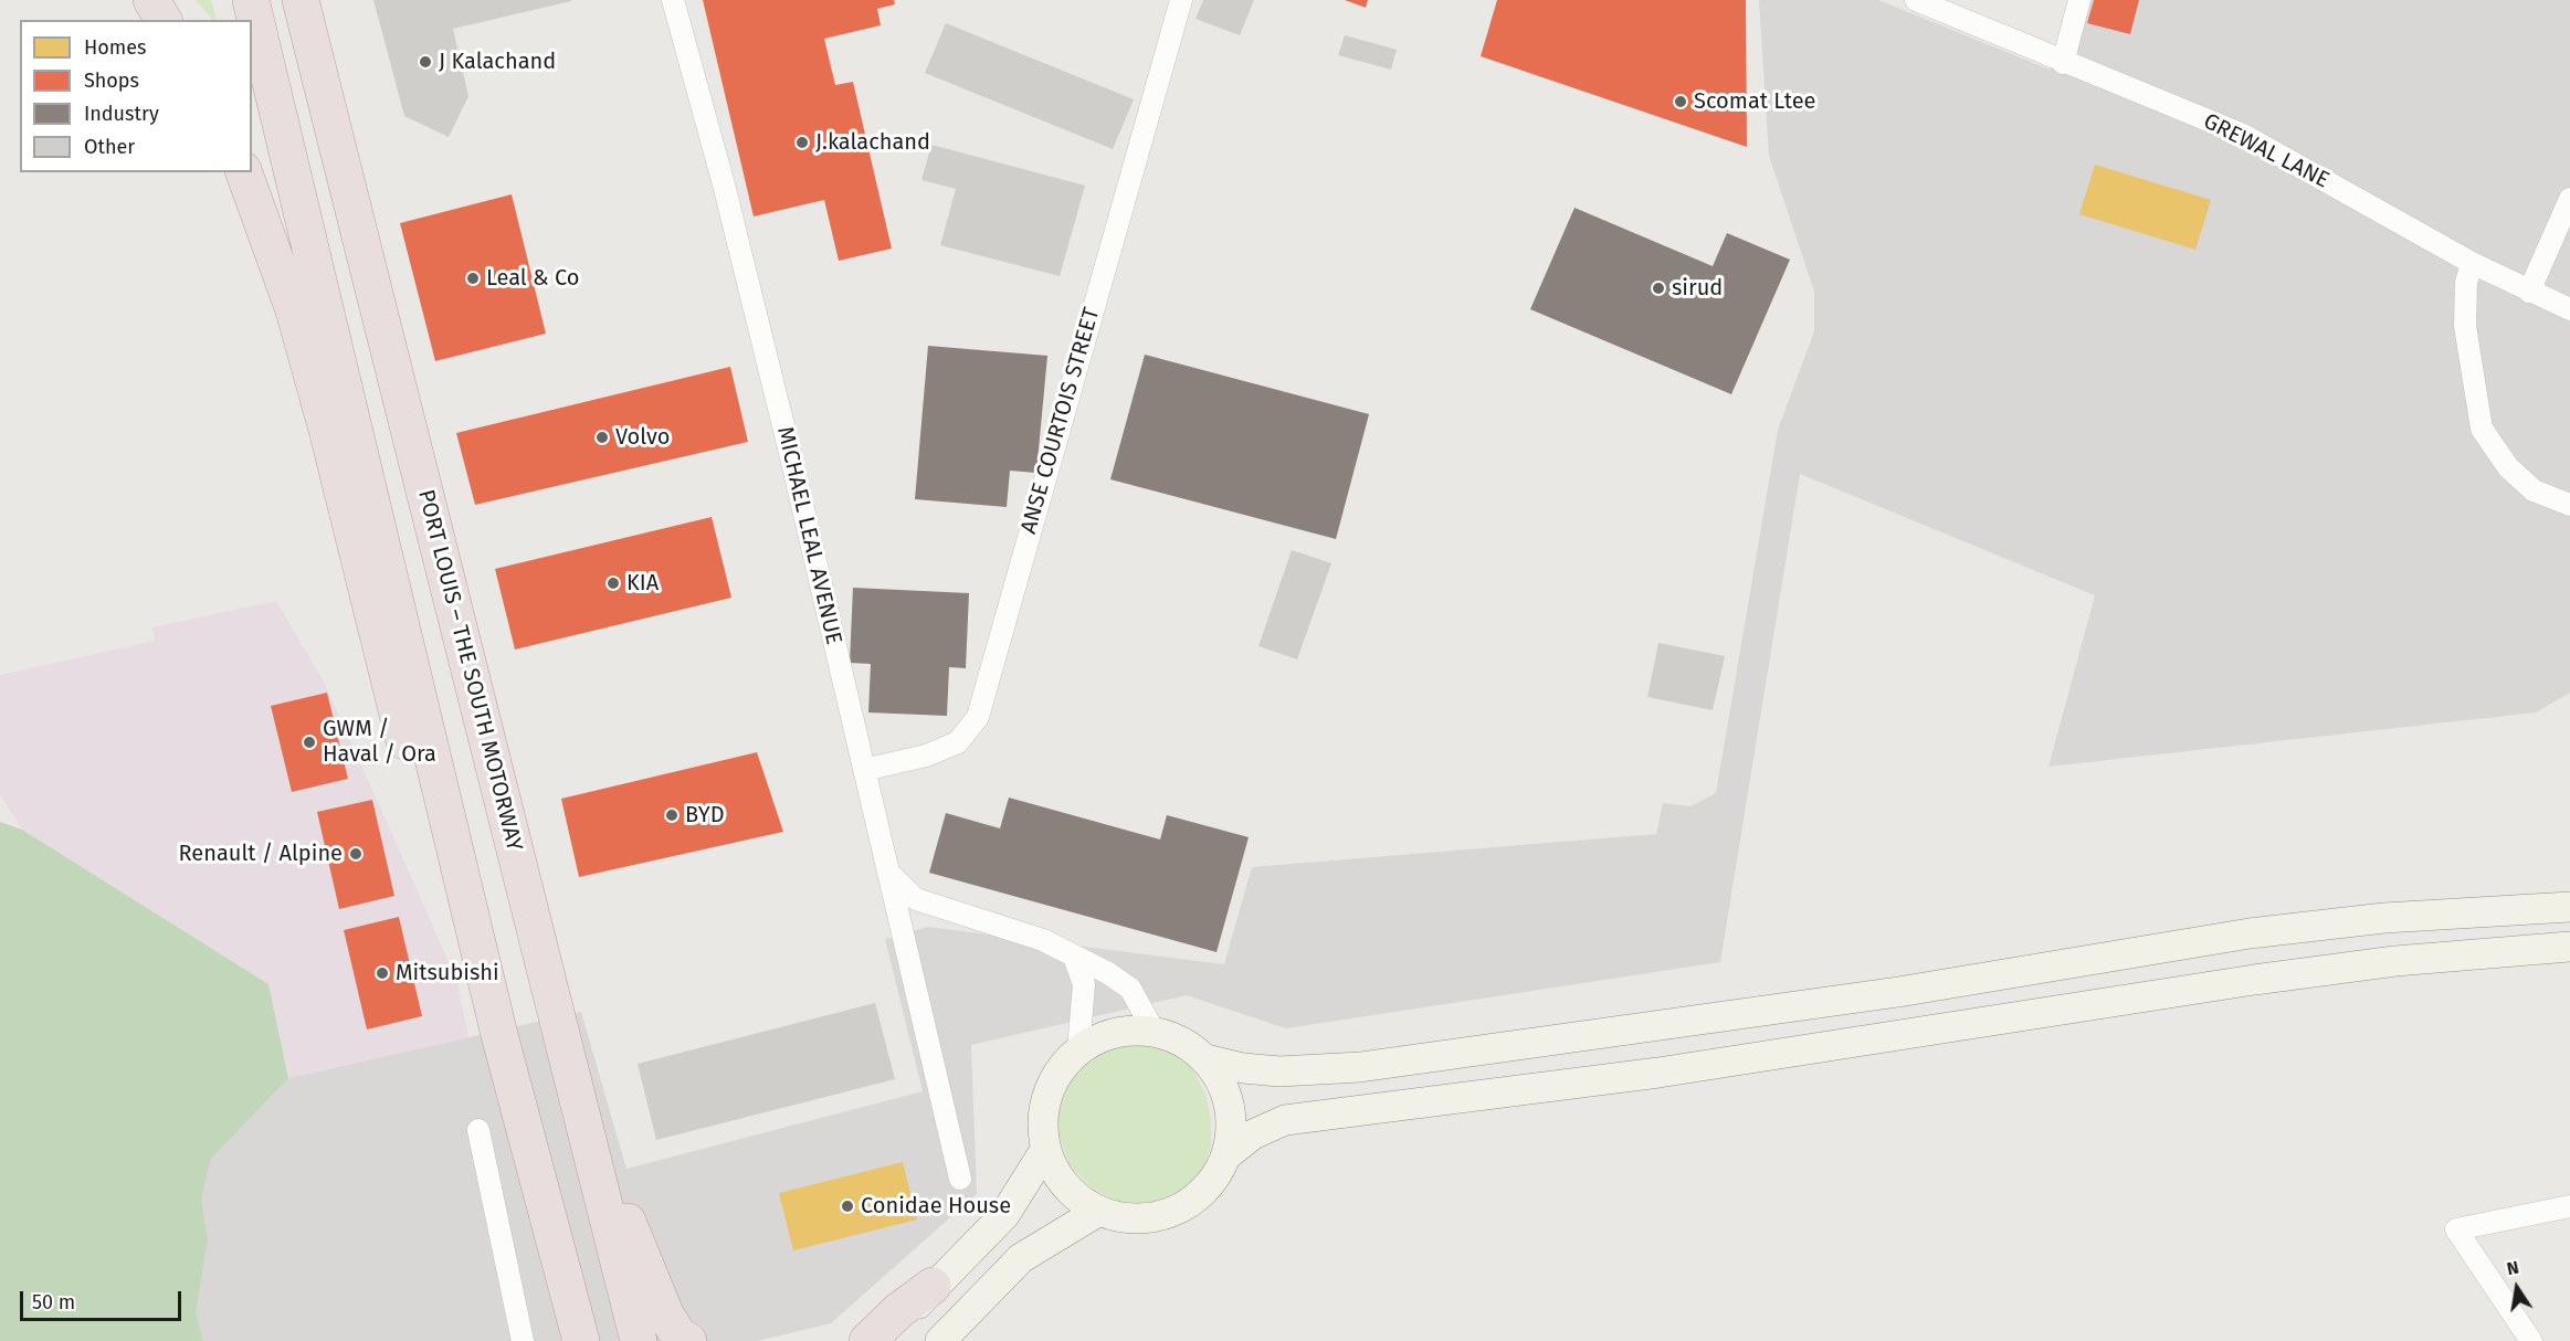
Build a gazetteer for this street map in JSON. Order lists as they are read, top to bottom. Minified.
{"streets":{"highway":["PORT LOUIS – THE SOUTH MOTORWAY"],"street":["GREWAL LANE","ANSE COURTOIS STREET","MICHAEL LEAL AVENUE"]},"crossings":[["ANSE COURTOIS STREET","MICHAEL LEAL AVENUE"]],"places":["J Kalachand","Scomat Ltee","J.kalachand","Leal & Co","sirud","Volvo","KIA","GWM / Haval / Ora","BYD","Renault / Alpine","Mitsubishi","Conidae House"],"legend":["Homes","Shops","Industry","Other"],"scale_bar":"50 m","north":"top"}
